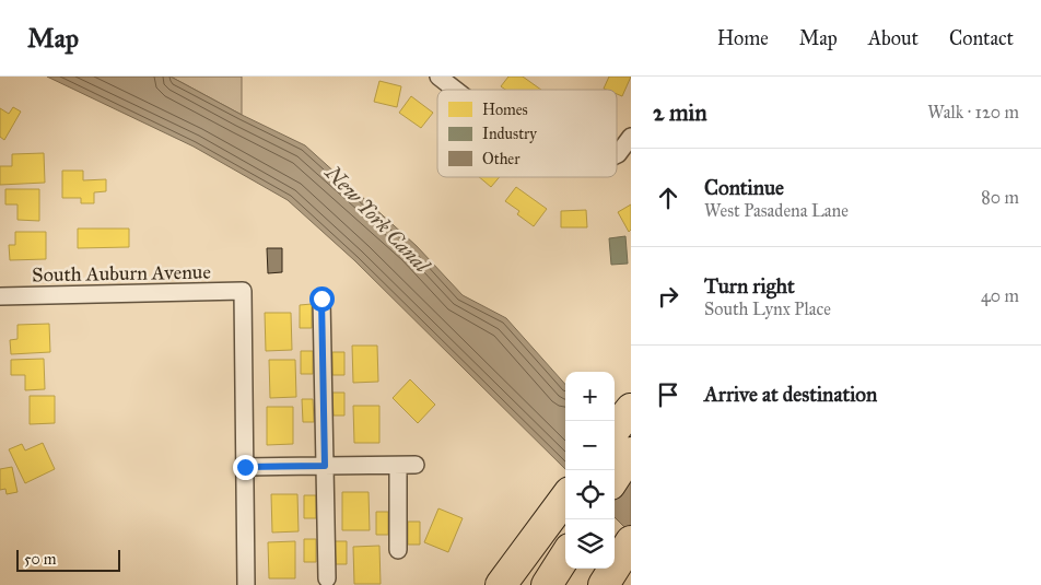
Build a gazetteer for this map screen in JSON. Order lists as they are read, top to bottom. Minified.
{"streets":{"street":["South Auburn Avenue"]},"water":["New York Canal"],"legend":["Homes","Industry","Other"],"scale_bar":"50 m","page":{"header":"Map","nav":["Home","Map","About","Contact"],"heading":["2 min","Walk · 120 m"],"list":[["Continue","West Pasadena Lane","80 m"],["Turn right","South Lynx Place","40 m"],"Arrive at destination"],"map_buttons":["+","−"],"scale":"50 m"}}
